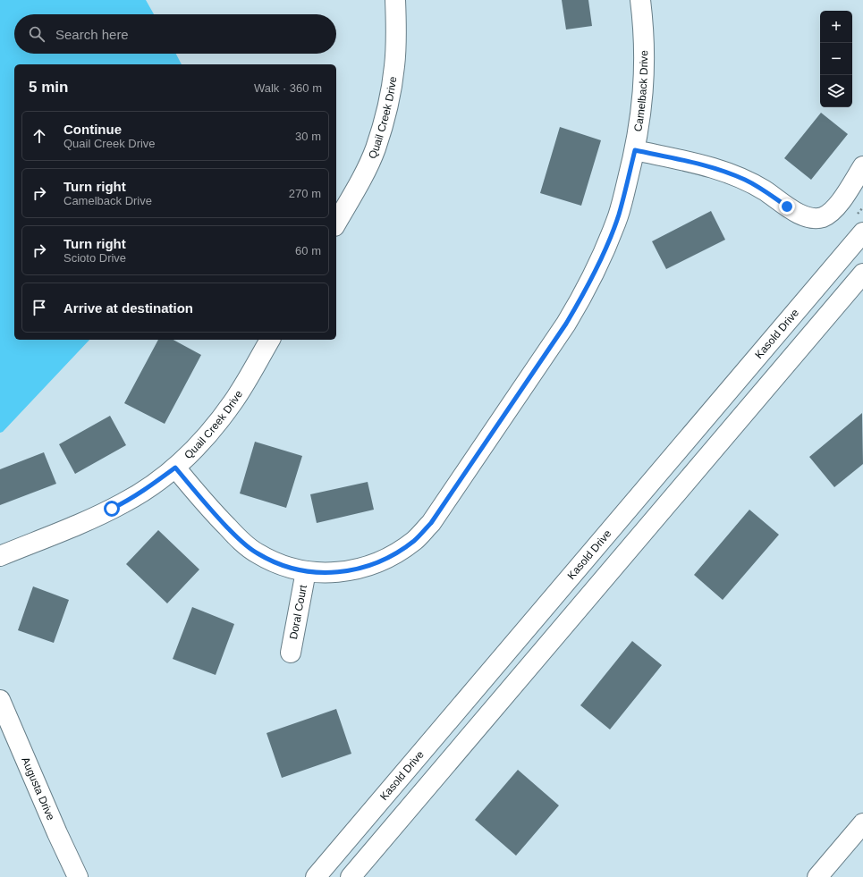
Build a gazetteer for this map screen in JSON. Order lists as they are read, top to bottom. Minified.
{"streets":{"street":["Camelback Drive","Quail Creek Drive","Kasold Drive","Doral Court","Augusta Drive"]},"crossings":[["Camelback Drive","Quail Creek Drive"],["Camelback Drive","Doral Court"]],"page":{"map_buttons":["+","−"],"search":"Search here","heading":["5 min","Walk · 360 m"],"list":[["Continue","Quail Creek Drive","30 m"],["Turn right","Camelback Drive","270 m"],["Turn right","Scioto Drive","60 m"],"Arrive at destination"]}}
